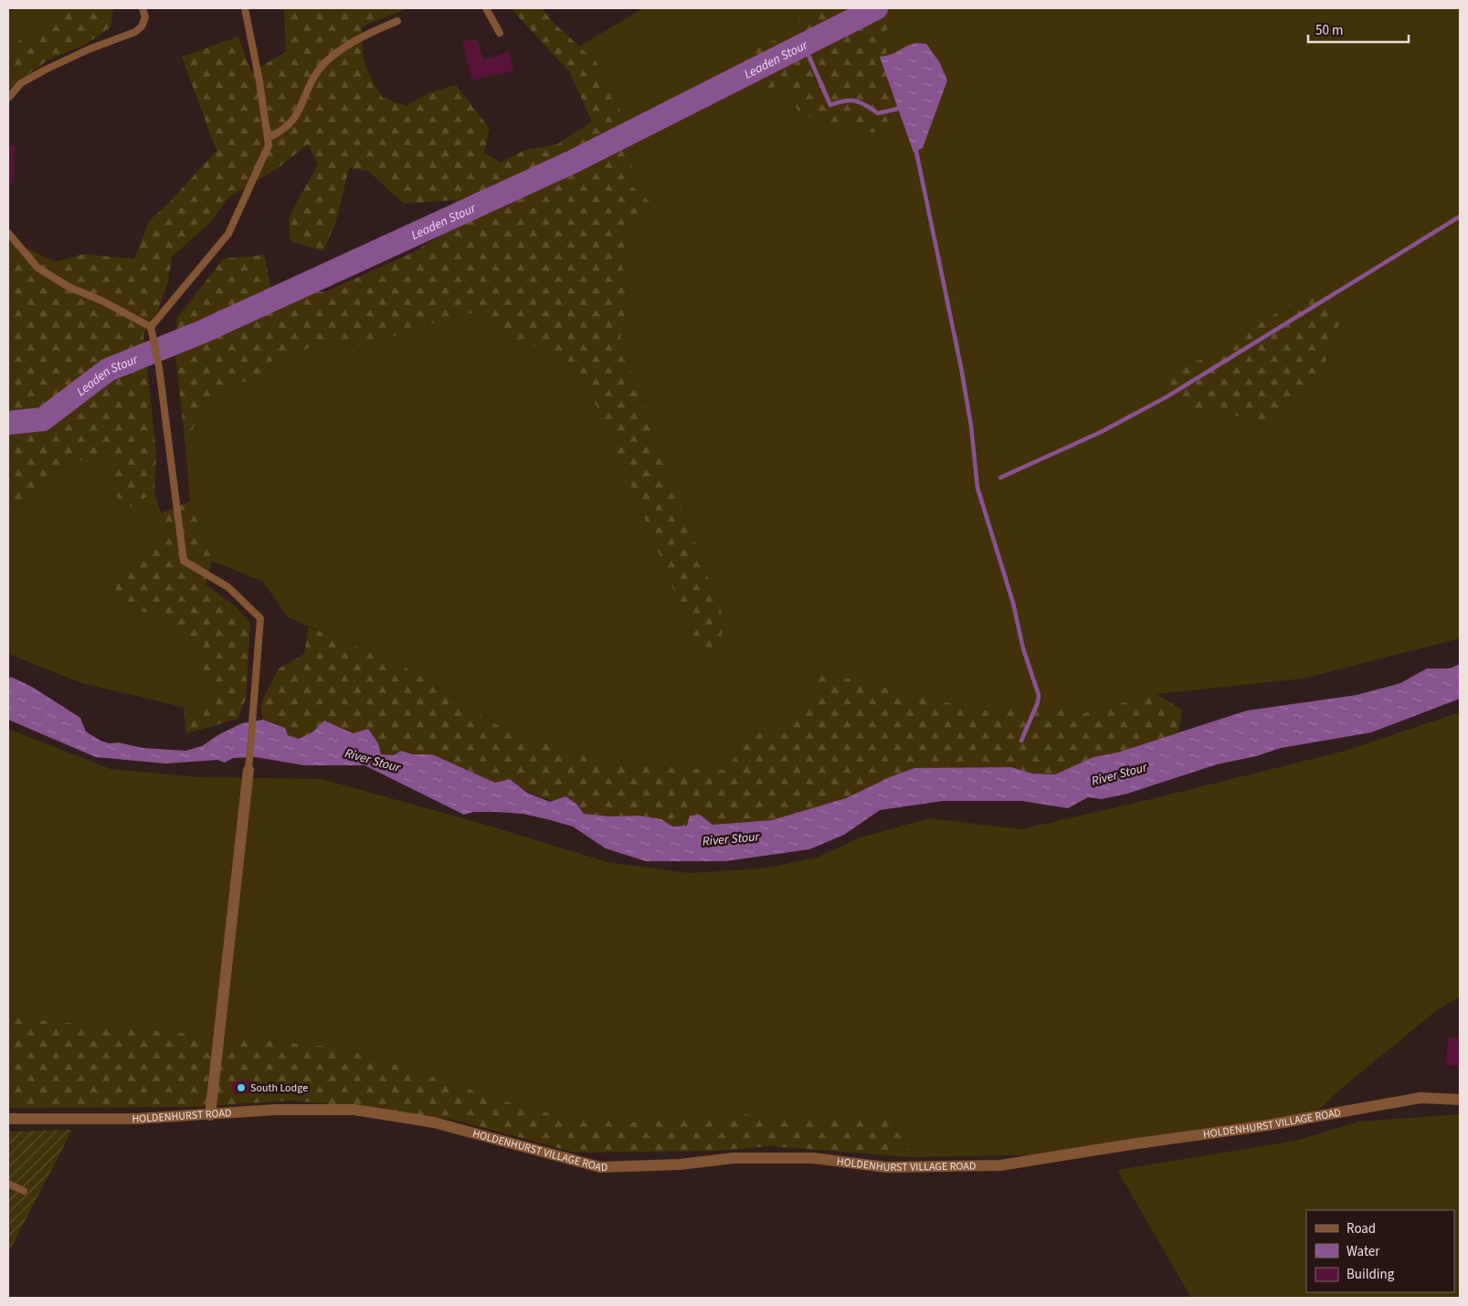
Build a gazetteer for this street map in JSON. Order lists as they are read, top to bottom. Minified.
{"streets":{"street":["HOLDENHURST ROAD","HOLDENHURST VILLAGE ROAD"]},"crossings":[["HOLDENHURST ROAD","HOLDENHURST VILLAGE ROAD"]],"water":["Leaden Stour","River Stour"],"places":["South Lodge"],"legend":["Road","Water","Building"],"scale_bar":"50 m"}
